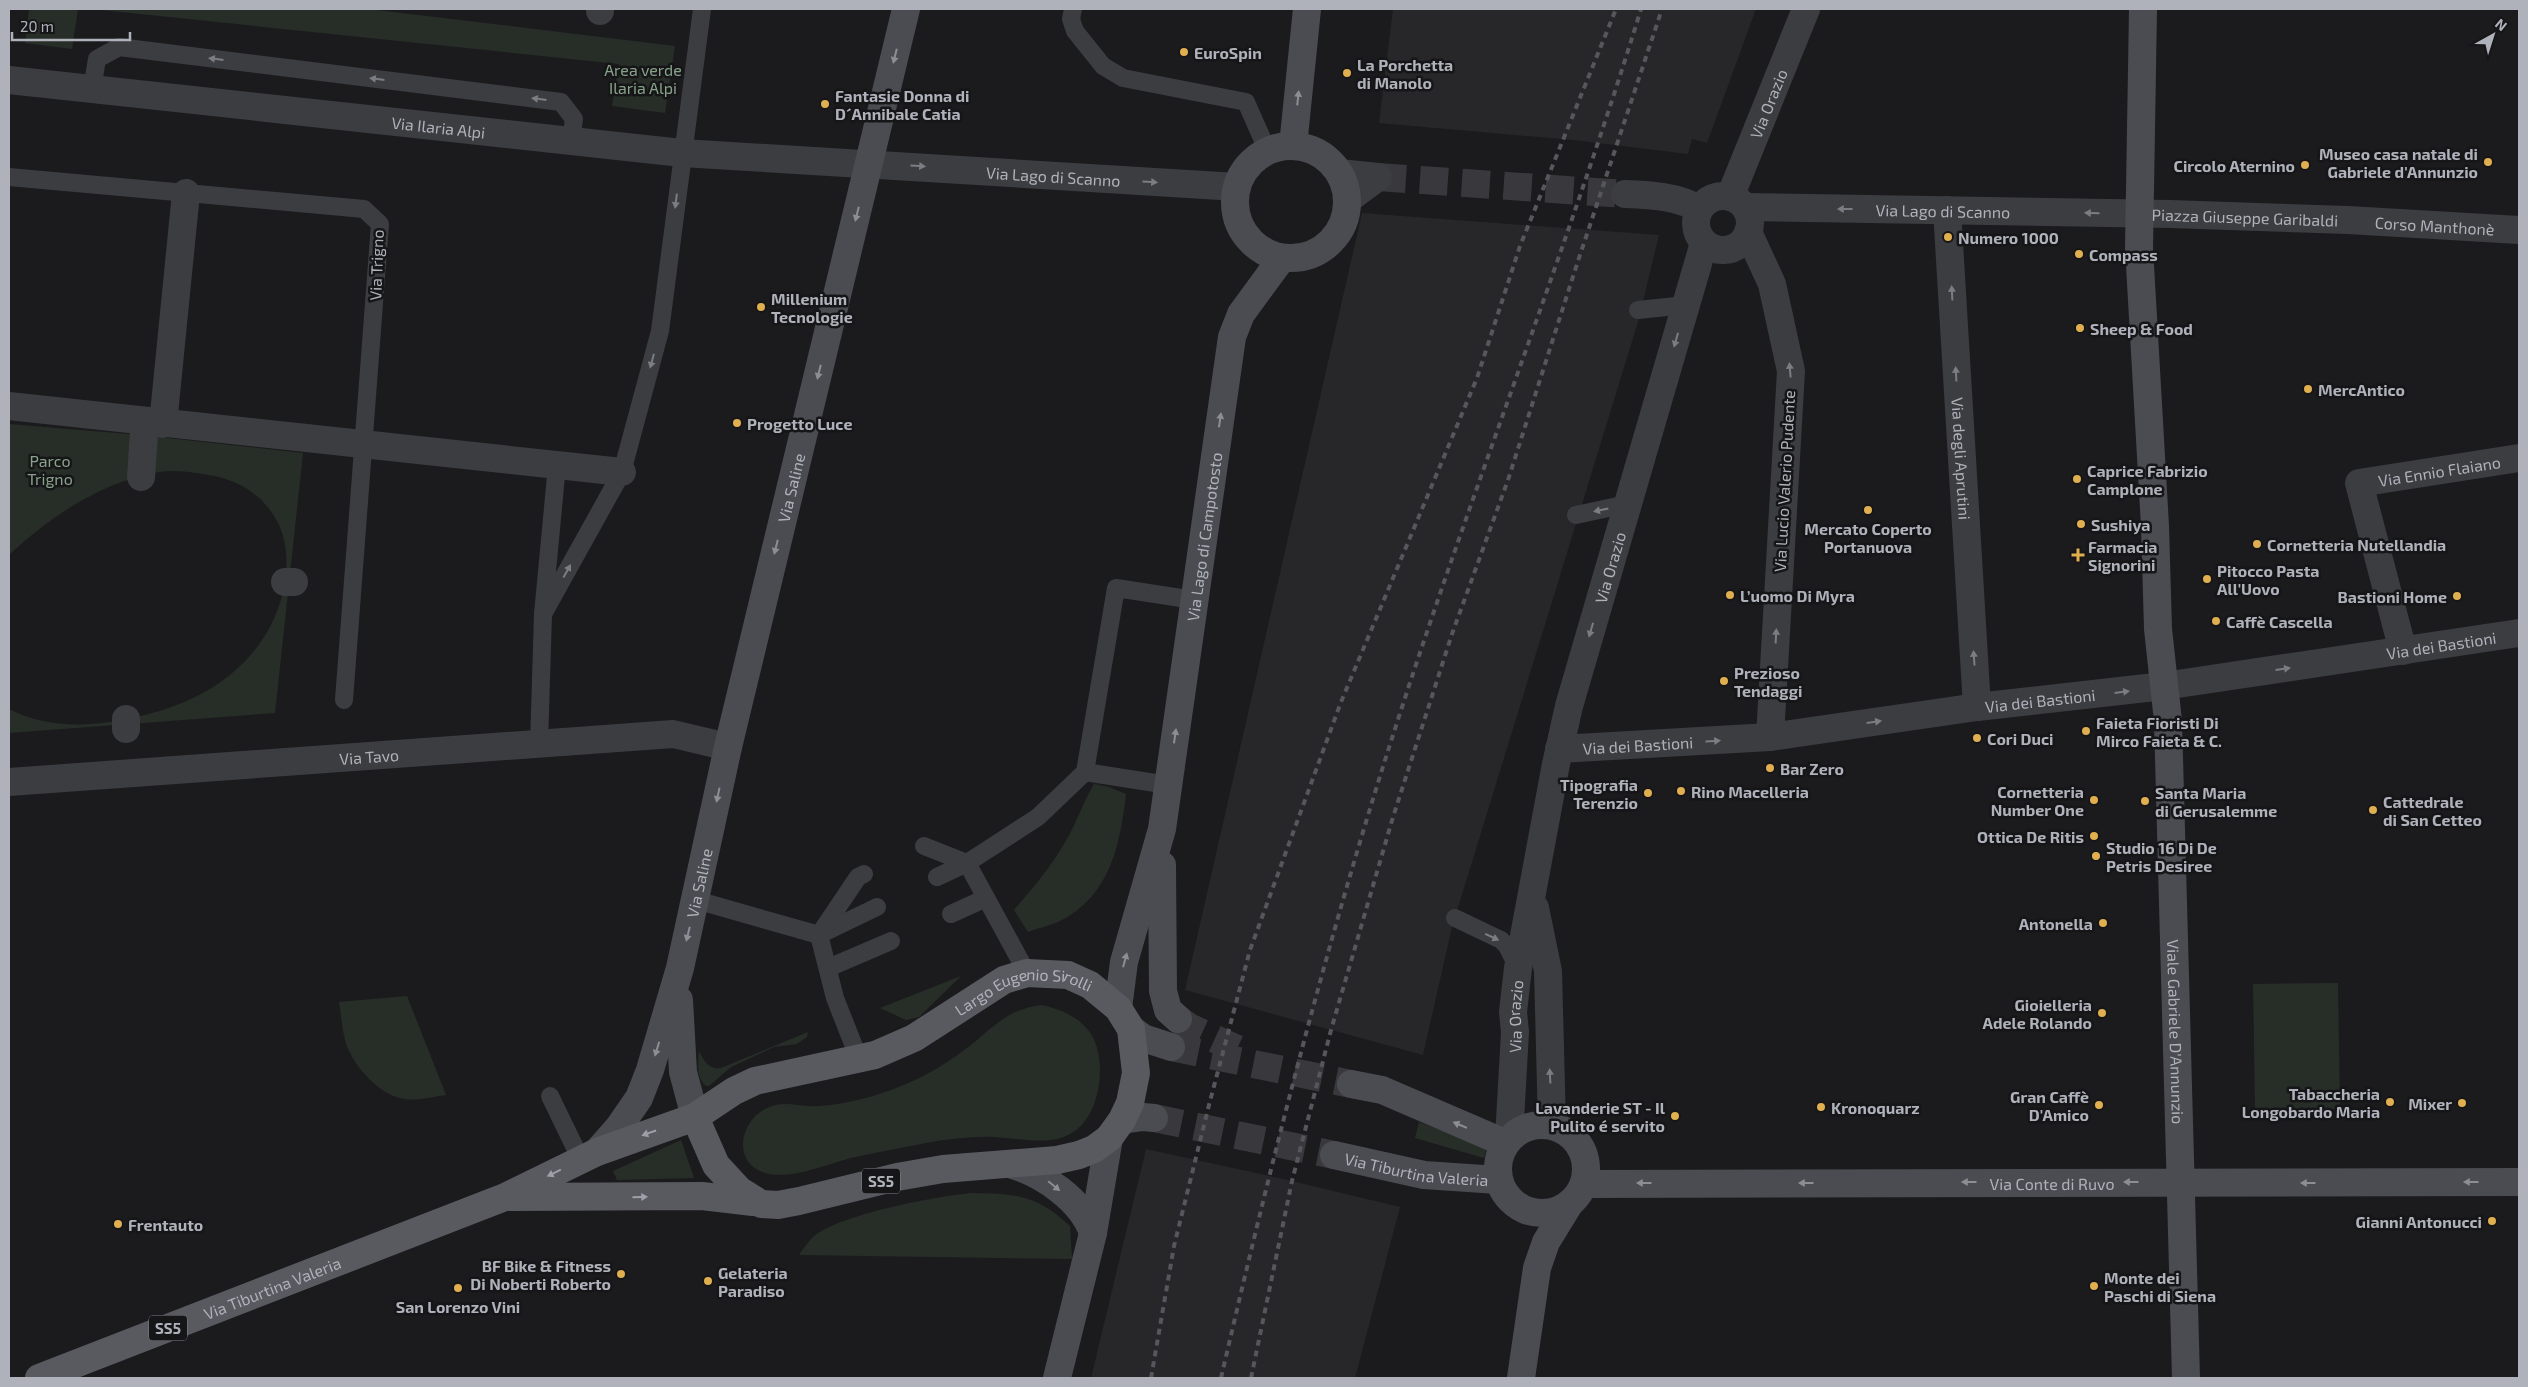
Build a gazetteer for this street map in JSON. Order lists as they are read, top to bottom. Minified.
{"streets":{"main road":["Piazza Giuseppe Garibaldi","Via Saline","Via Lago di Campotosto","Largo Eugenio Sirolli","Viale Gabriele D'Annunzio","Via Tiburtina Valeria","SS5","Via Conte di Ruvo"],"street":["Via Orazio","Via Ilaria Alpi","Via Lago di Scanno","Corso Manthonè","Via degli Aprutini","Via Ennio Flaiano","Via Lucio Valerio Pudente","Via dei Bastioni","Via Tavo"],"lane":["Via Trigno"]},"crossings":[["Via Orazio","Via Lago di Scanno"],["Via Orazio","Via Lucio Valerio Pudente"],["Via Orazio","Via dei Bastioni"],["Via Orazio","Via Tiburtina Valeria"],["Via Orazio","Via Conte di Ruvo"],["Via Ilaria Alpi","Via Lago di Scanno"],["Via Ilaria Alpi","Via Saline"],["Via Lago di Scanno","Piazza Giuseppe Garibaldi"],["Via Lago di Scanno","Via degli Aprutini"],["Via Lago di Scanno","Via Lucio Valerio Pudente"],["Via Lago di Scanno","Via Saline"],["Via Lago di Scanno","Via Lago di Campotosto"],["Piazza Giuseppe Garibaldi","Corso Manthonè"],["Piazza Giuseppe Garibaldi","Via dei Bastioni"],["Piazza Giuseppe Garibaldi","Viale Gabriele D'Annunzio"],["Via degli Aprutini","Via dei Bastioni"],["Via Ennio Flaiano","Via dei Bastioni"],["Via Lucio Valerio Pudente","Via dei Bastioni"],["Via Saline","Via Tavo"],["Via Saline","Largo Eugenio Sirolli"],["Via Saline","Via Tiburtina Valeria"],["Via Lago di Campotosto","Largo Eugenio Sirolli"],["Via Lago di Campotosto","SS5"],["Via dei Bastioni","Viale Gabriele D'Annunzio"],["Largo Eugenio Sirolli","Via Tiburtina Valeria"],["Largo Eugenio Sirolli","SS5"],["Viale Gabriele D'Annunzio","Via Conte di Ruvo"],["Via Tiburtina Valeria","SS5"],["Via Tiburtina Valeria","Via Conte di Ruvo"]],"one_way":["Via degli Aprutini","Via Lucio Valerio Pudente","Via Saline","Via Lago di Campotosto","Via dei Bastioni","Via Conte di Ruvo"],"parks":["Area verde Ilaria Alpi","Parco Trigno"],"places":{"other":["EuroSpin","La Porchetta di Manolo","Fantasie Donna di D´Annibale Catia","Museo casa natale di Gabriele d'Annunzio","Circolo Aternino","Numero 1000","Compass","Millenium Tecnologie","Sheep & Food","MercAntico","Progetto Luce","Caprice Fabrizio Camplone","Mercato Coperto Portanuova","Sushiya","Cornetteria Nutellandia","Pitocco Pasta All'Uovo","L’uomo Di Myra","Bastioni Home","Caffè Cascella","Prezioso Tendaggi","Faieta Fioristi Di Mirco Faieta & C.","Cori Duci","Bar Zero","Rino Macelleria","Tipografia Terenzio","Cornetteria Number One","Santa Maria di Gerusalemme","Cattedrale di San Cetteo","Ottica De Ritis","Studio 16 Di De Petris Desiree","Antonella","Gioielleria Adele Rolando","Tabaccheria Longobardo Maria","Mixer","Gran Caffè D'Amico","Kronoquarz","Lavanderie ST - Il Pulito é servito","Gianni Antonucci","Frentauto","BF Bike & Fitness Di Noberti Roberto","Gelateria Paradiso","Monte dei Paschi di Siena","San Lorenzo Vini"],"health":["Farmacia Signorini"]},"scale_bar":"20 m","north":"top right"}
